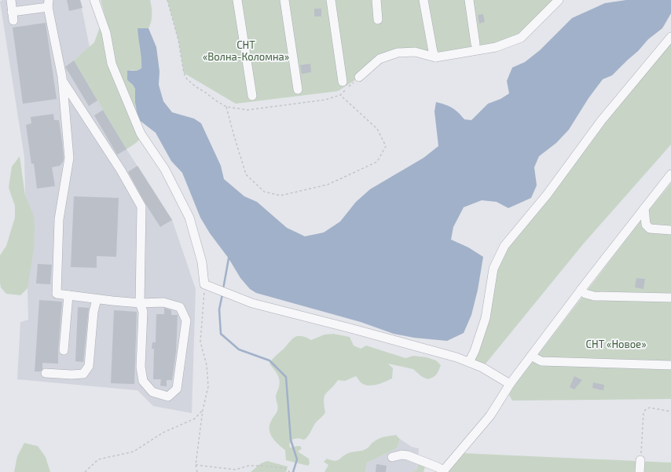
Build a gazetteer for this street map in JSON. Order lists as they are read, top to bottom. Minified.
{"parks":["СНТ «Волна-Коломна»","СНТ «Новое»"]}
